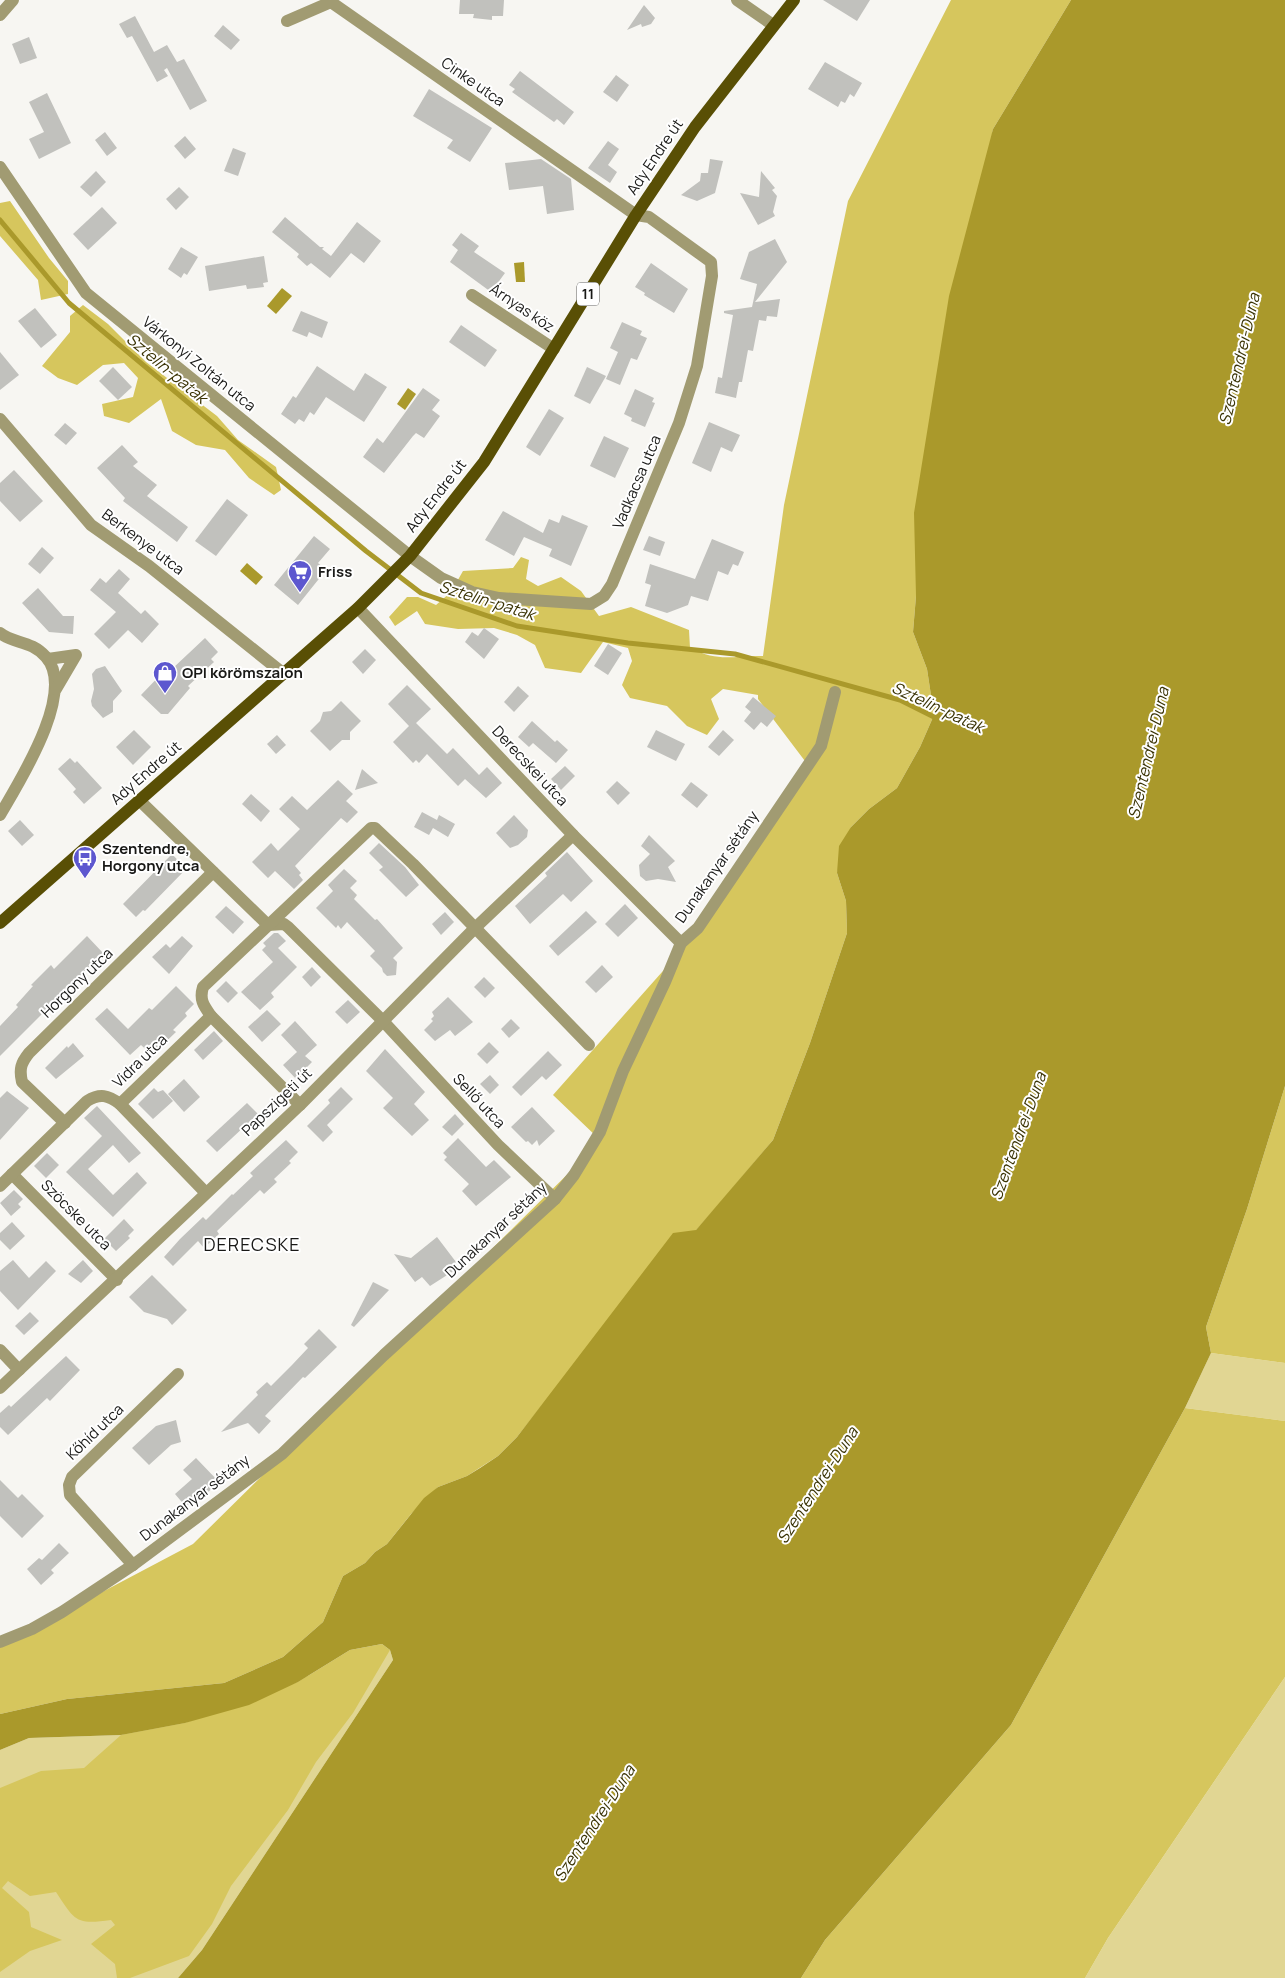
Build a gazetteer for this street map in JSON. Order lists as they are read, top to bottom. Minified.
{"streets":{"main road":["Ady Endre út","11"],"street":["Cinke utca","Árnyas köz","Várkonyi Zoltán utca","Vadkacsa utca","Berkenye utca","Derecskei utca","Dunakanyar sétány","Horgony utca","Vidra utca","Sellő utca","Papszigeti út","Szöcske utca","Kőhíd utca"]},"crossings":[["Cinke utca","Ady Endre út"],["Cinke utca","Vadkacsa utca"],["Ady Endre út","Árnyas köz"],["Ady Endre út","Várkonyi Zoltán utca"],["Ady Endre út","Vadkacsa utca"],["Ady Endre út","Berkenye utca"],["Ady Endre út","Derecskei utca"],["Várkonyi Zoltán utca","Vadkacsa utca"],["Derecskei utca","Dunakanyar sétány"],["Derecskei utca","Papszigeti út"],["Dunakanyar sétány","Sellő utca"],["Dunakanyar sétány","Kőhíd utca"],["Horgony utca","Vidra utca"],["Sellő utca","Papszigeti út"],["Papszigeti út","Szöcske utca"]],"districts":["DERECSKE"],"water":["Szentendrei-Duna","Sztelin-patak"],"places":{"supermarket":["Friss"],"shop":["OPI körömszalon"],"bus stop":["Szentendre, Horgony utca"]}}
